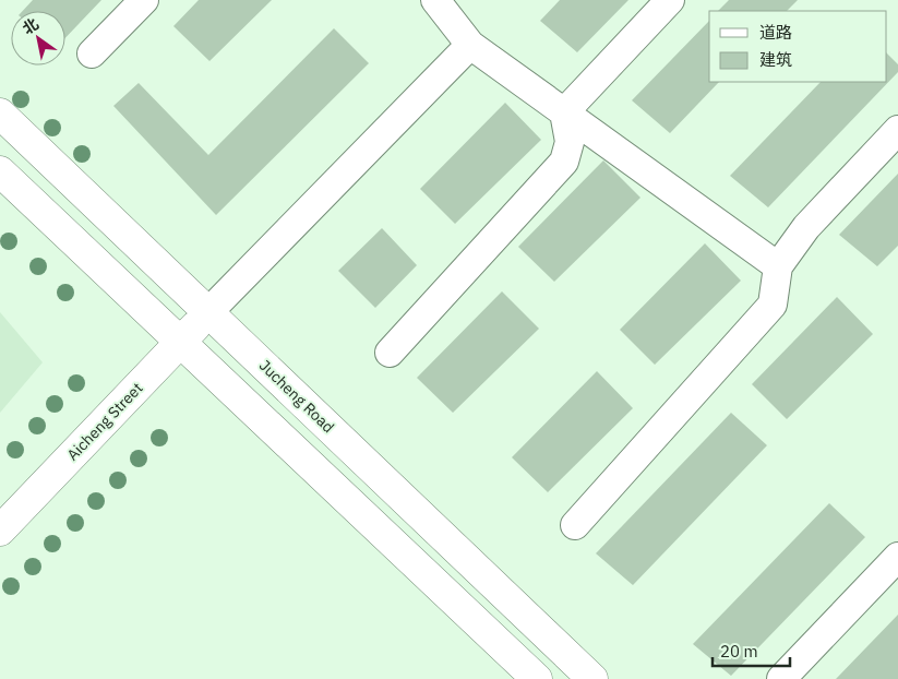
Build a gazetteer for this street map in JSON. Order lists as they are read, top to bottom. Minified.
{"streets":{"street":["Jucheng Road","Aicheng Street"]},"crossings":[["Jucheng Road","Aicheng Street"]],"legend":["道路","建筑"],"scale_bar":"20 m","north":"top left"}
